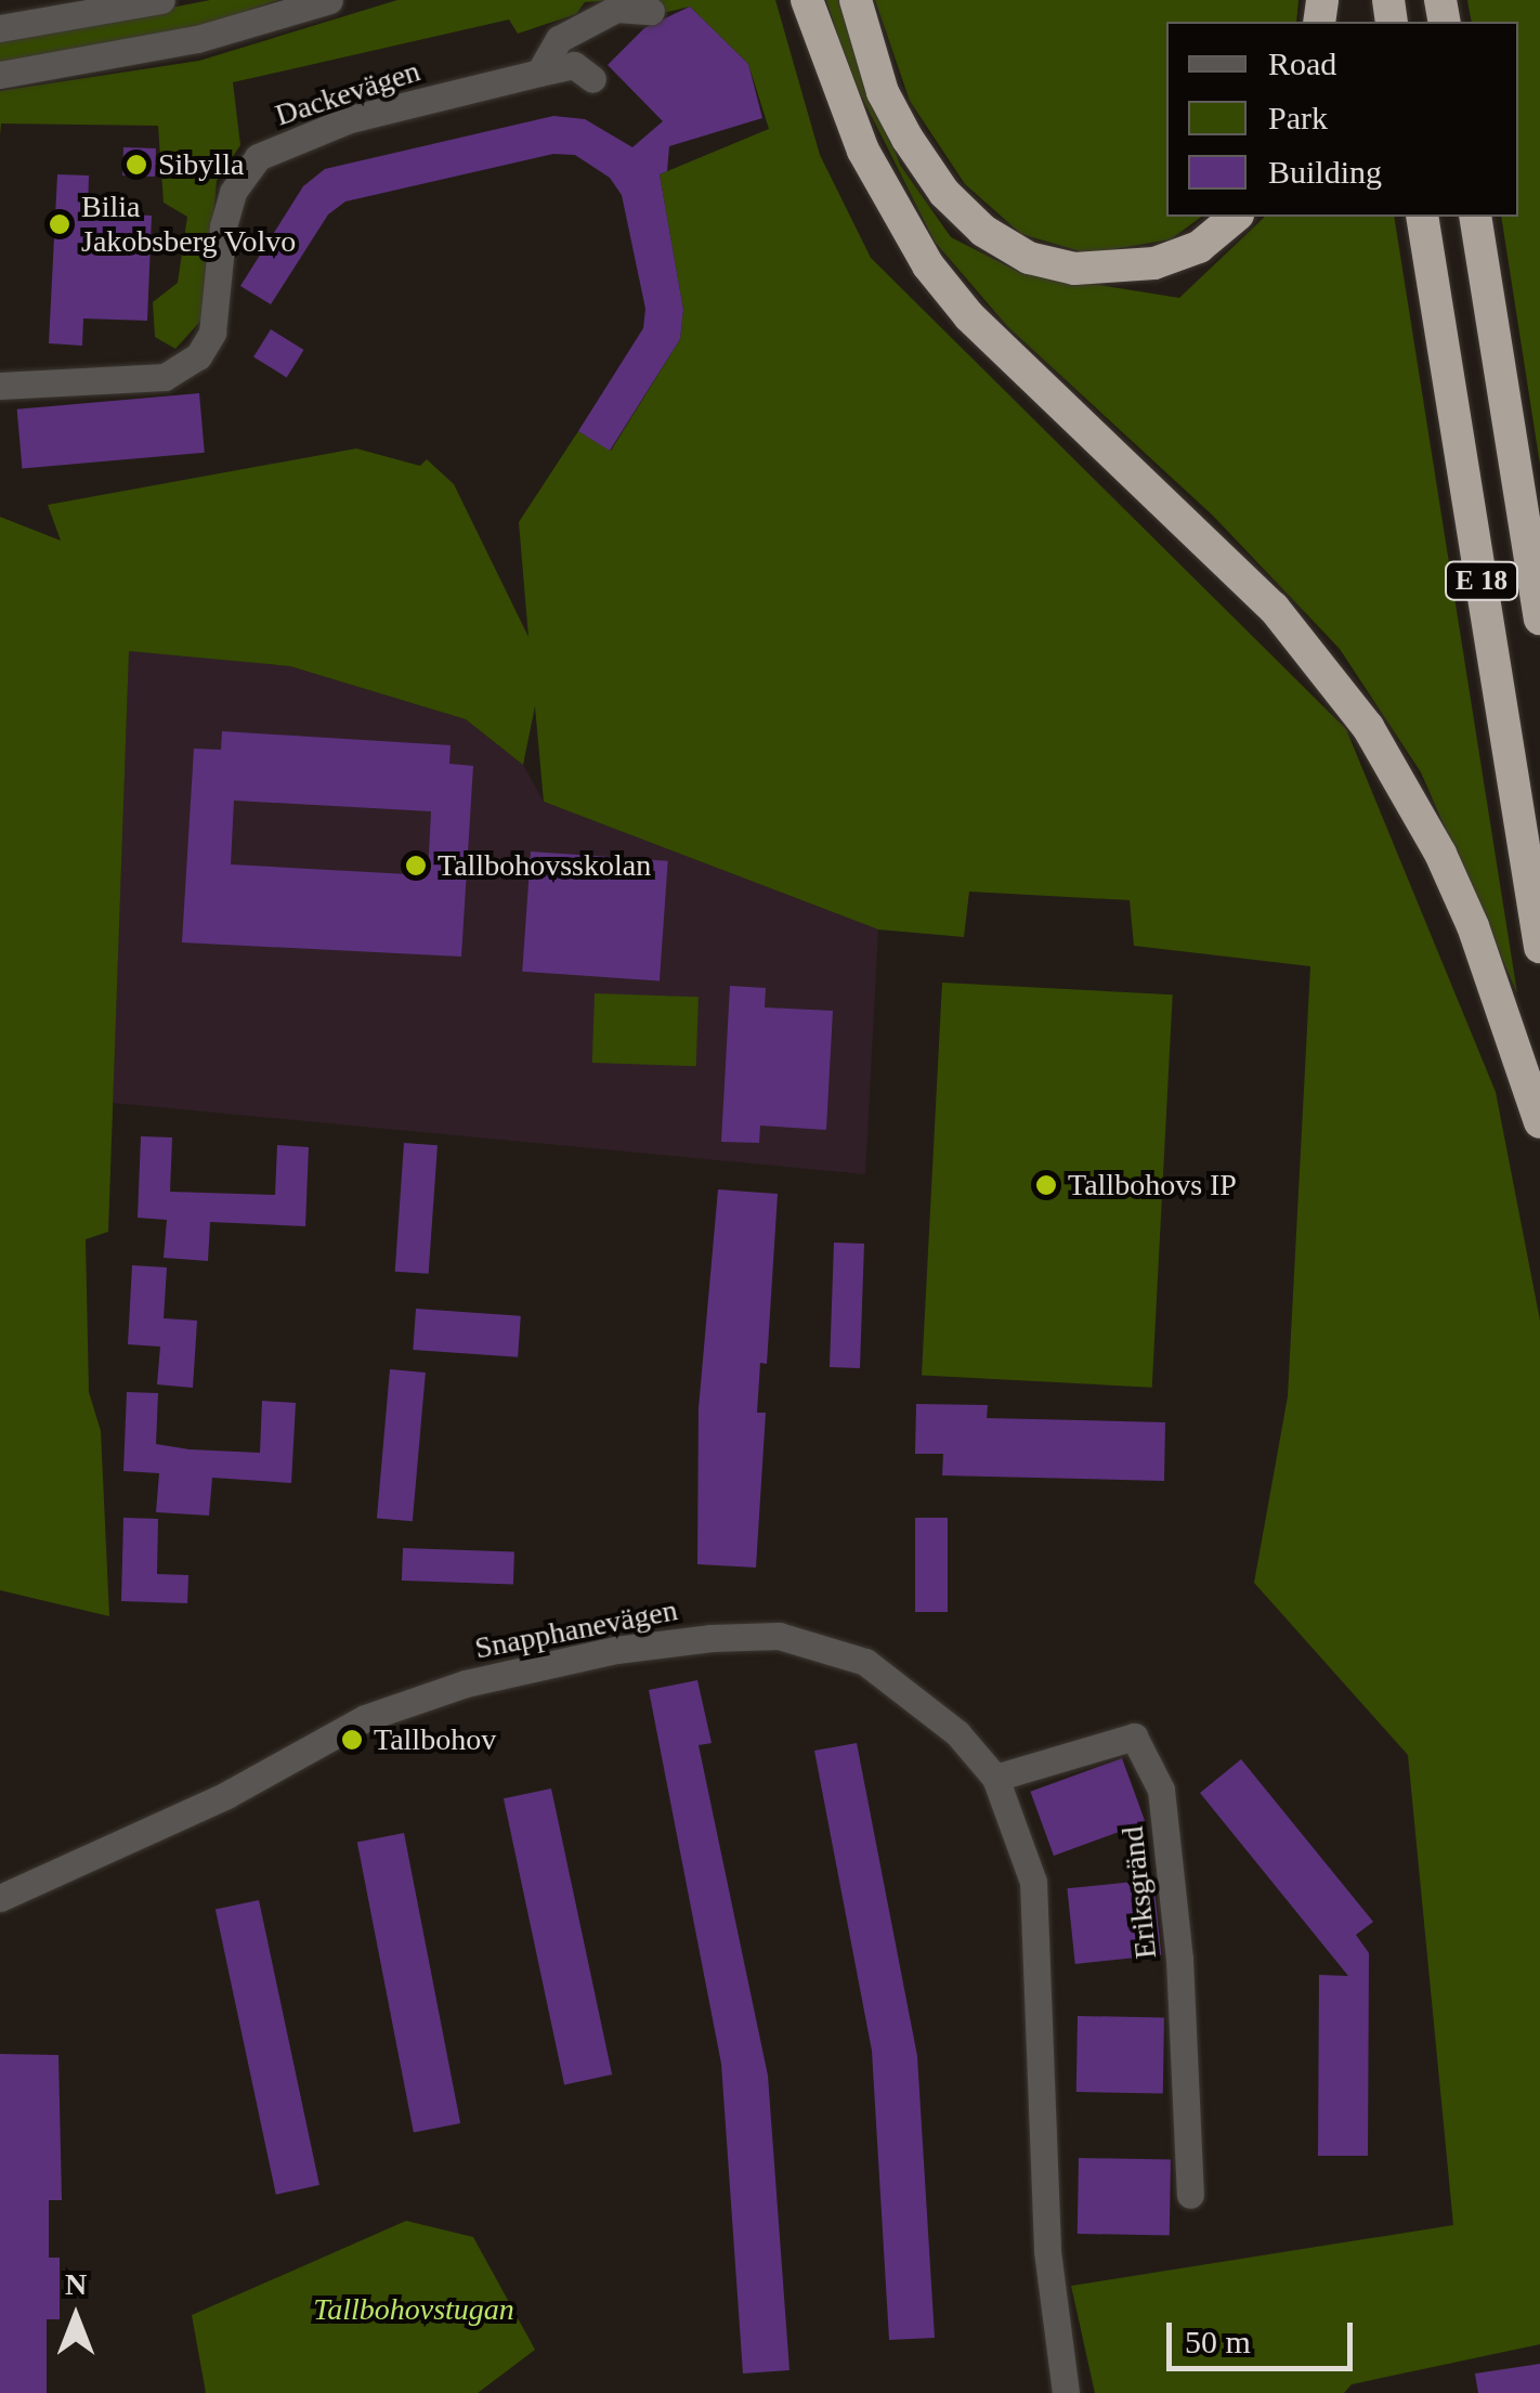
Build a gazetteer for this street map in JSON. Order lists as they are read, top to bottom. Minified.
{"streets":{"highway":["E 18"],"street":["Dackevägen","Snapphanevägen","Eriksgränd"]},"crossings":[["Snapphanevägen","Eriksgränd"]],"parks":["Tallbohovstugan"],"places":["Sibylla","Bilia Jakobsberg Volvo","Tallbohovsskolan","Tallbohovs IP","Tallbohov"],"legend":["Road","Park","Building"],"scale_bar":"50 m","north":"top"}
